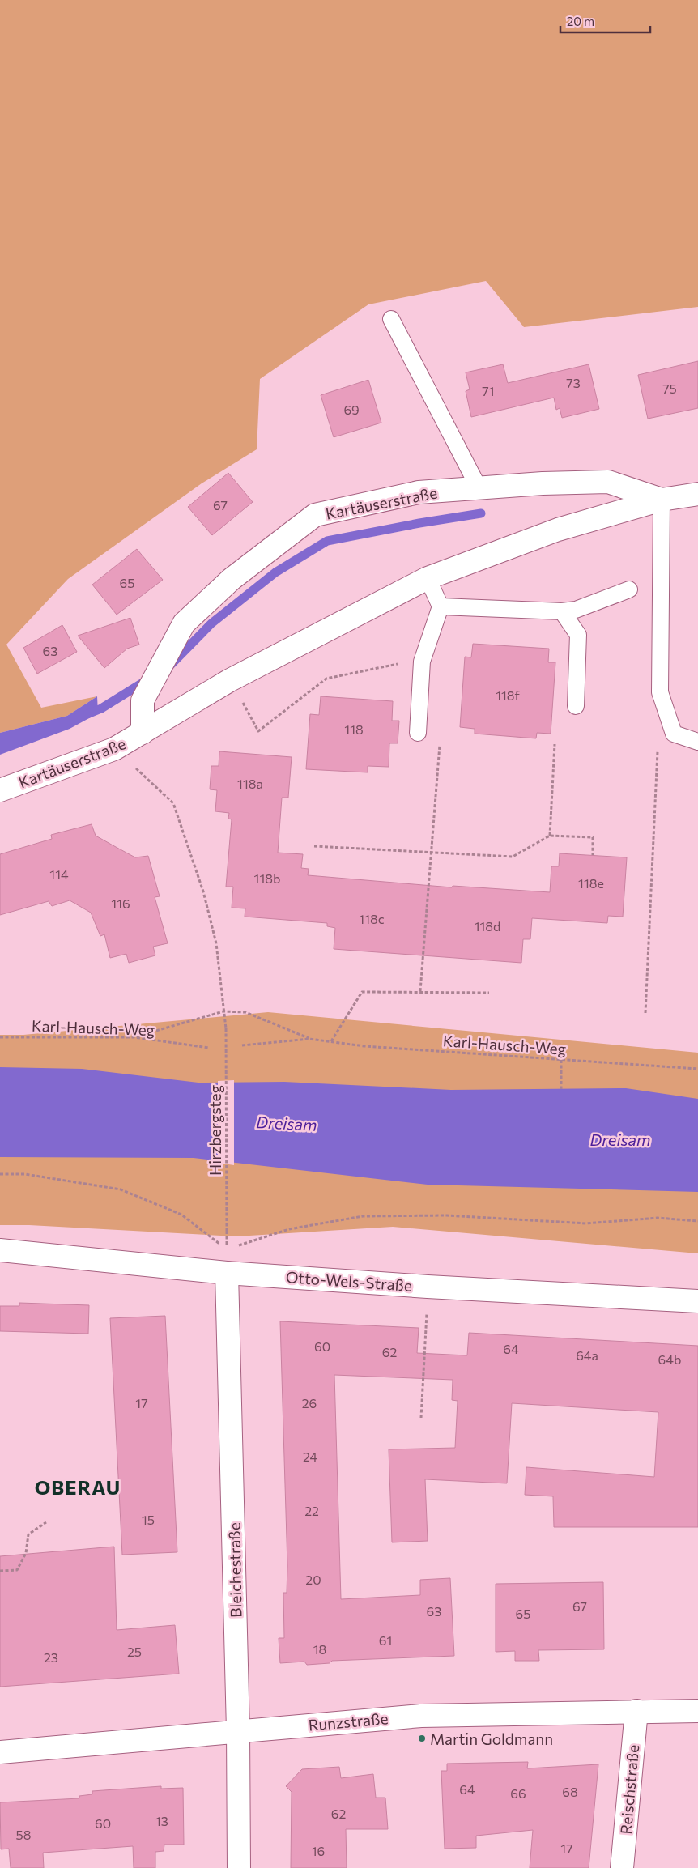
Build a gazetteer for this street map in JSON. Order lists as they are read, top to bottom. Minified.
{"streets":{"street":["Kartäuserstraße","Otto-Wels-Straße","Bleichestraße","Runzstraße","Reischstraße"],"path":["Karl-Hausch-Weg","Hirzbergsteg"]},"crossings":[["Kartäuserstraße","Hirzbergsteg"],["Karl-Hausch-Weg","Hirzbergsteg"],["Otto-Wels-Straße","Bleichestraße"],["Bleichestraße","Runzstraße"],["Runzstraße","Reischstraße"]],"districts":["OBERAU"],"water":["Dreisam"],"places":["Martin Goldmann"],"house_numbers":["73","75","71","69","67","65","63","118f","118","118a","114","118b","118e","116","118c","118d","60","64","62","64a","64b","17","26","24","22","15","20","67","63","65","61","18","25","23","64","68","66","62","13","60","58","17","16"],"scale_bar":"20 m"}
